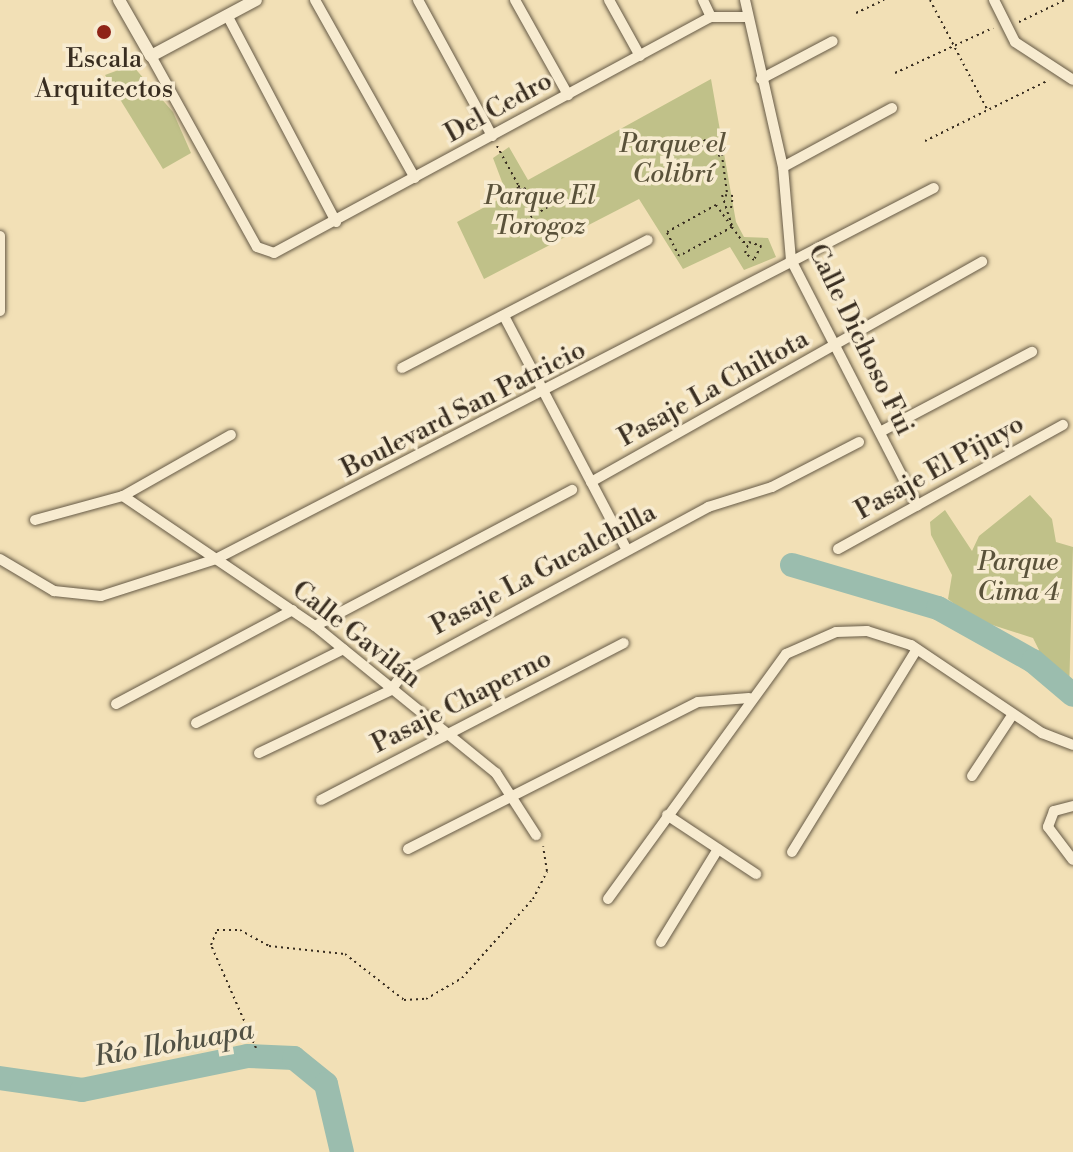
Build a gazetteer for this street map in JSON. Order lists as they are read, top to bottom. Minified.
{"streets":{"street":["Del Cedro","Calle Dichoso Fui","Pasaje La Chiltota","Boulevard San Patricio","Pasaje El Pijuyo","Pasaje La Gucalchilla","Calle Gavilán","Pasaje Chaperno"]},"crossings":[["Del Cedro","Calle Dichoso Fui"],["Calle Dichoso Fui","Pasaje La Chiltota"],["Calle Dichoso Fui","Boulevard San Patricio"],["Calle Dichoso Fui","Pasaje El Pijuyo"],["Boulevard San Patricio","Calle Gavilán"],["Pasaje La Gucalchilla","Calle Gavilán"],["Calle Gavilán","Pasaje Chaperno"]],"water":["Río Ilohuapa"],"parks":["Parque el Colibrí","Parque El Torogoz","Parque Cima 4"],"places":["Escala Arquitectos"]}
